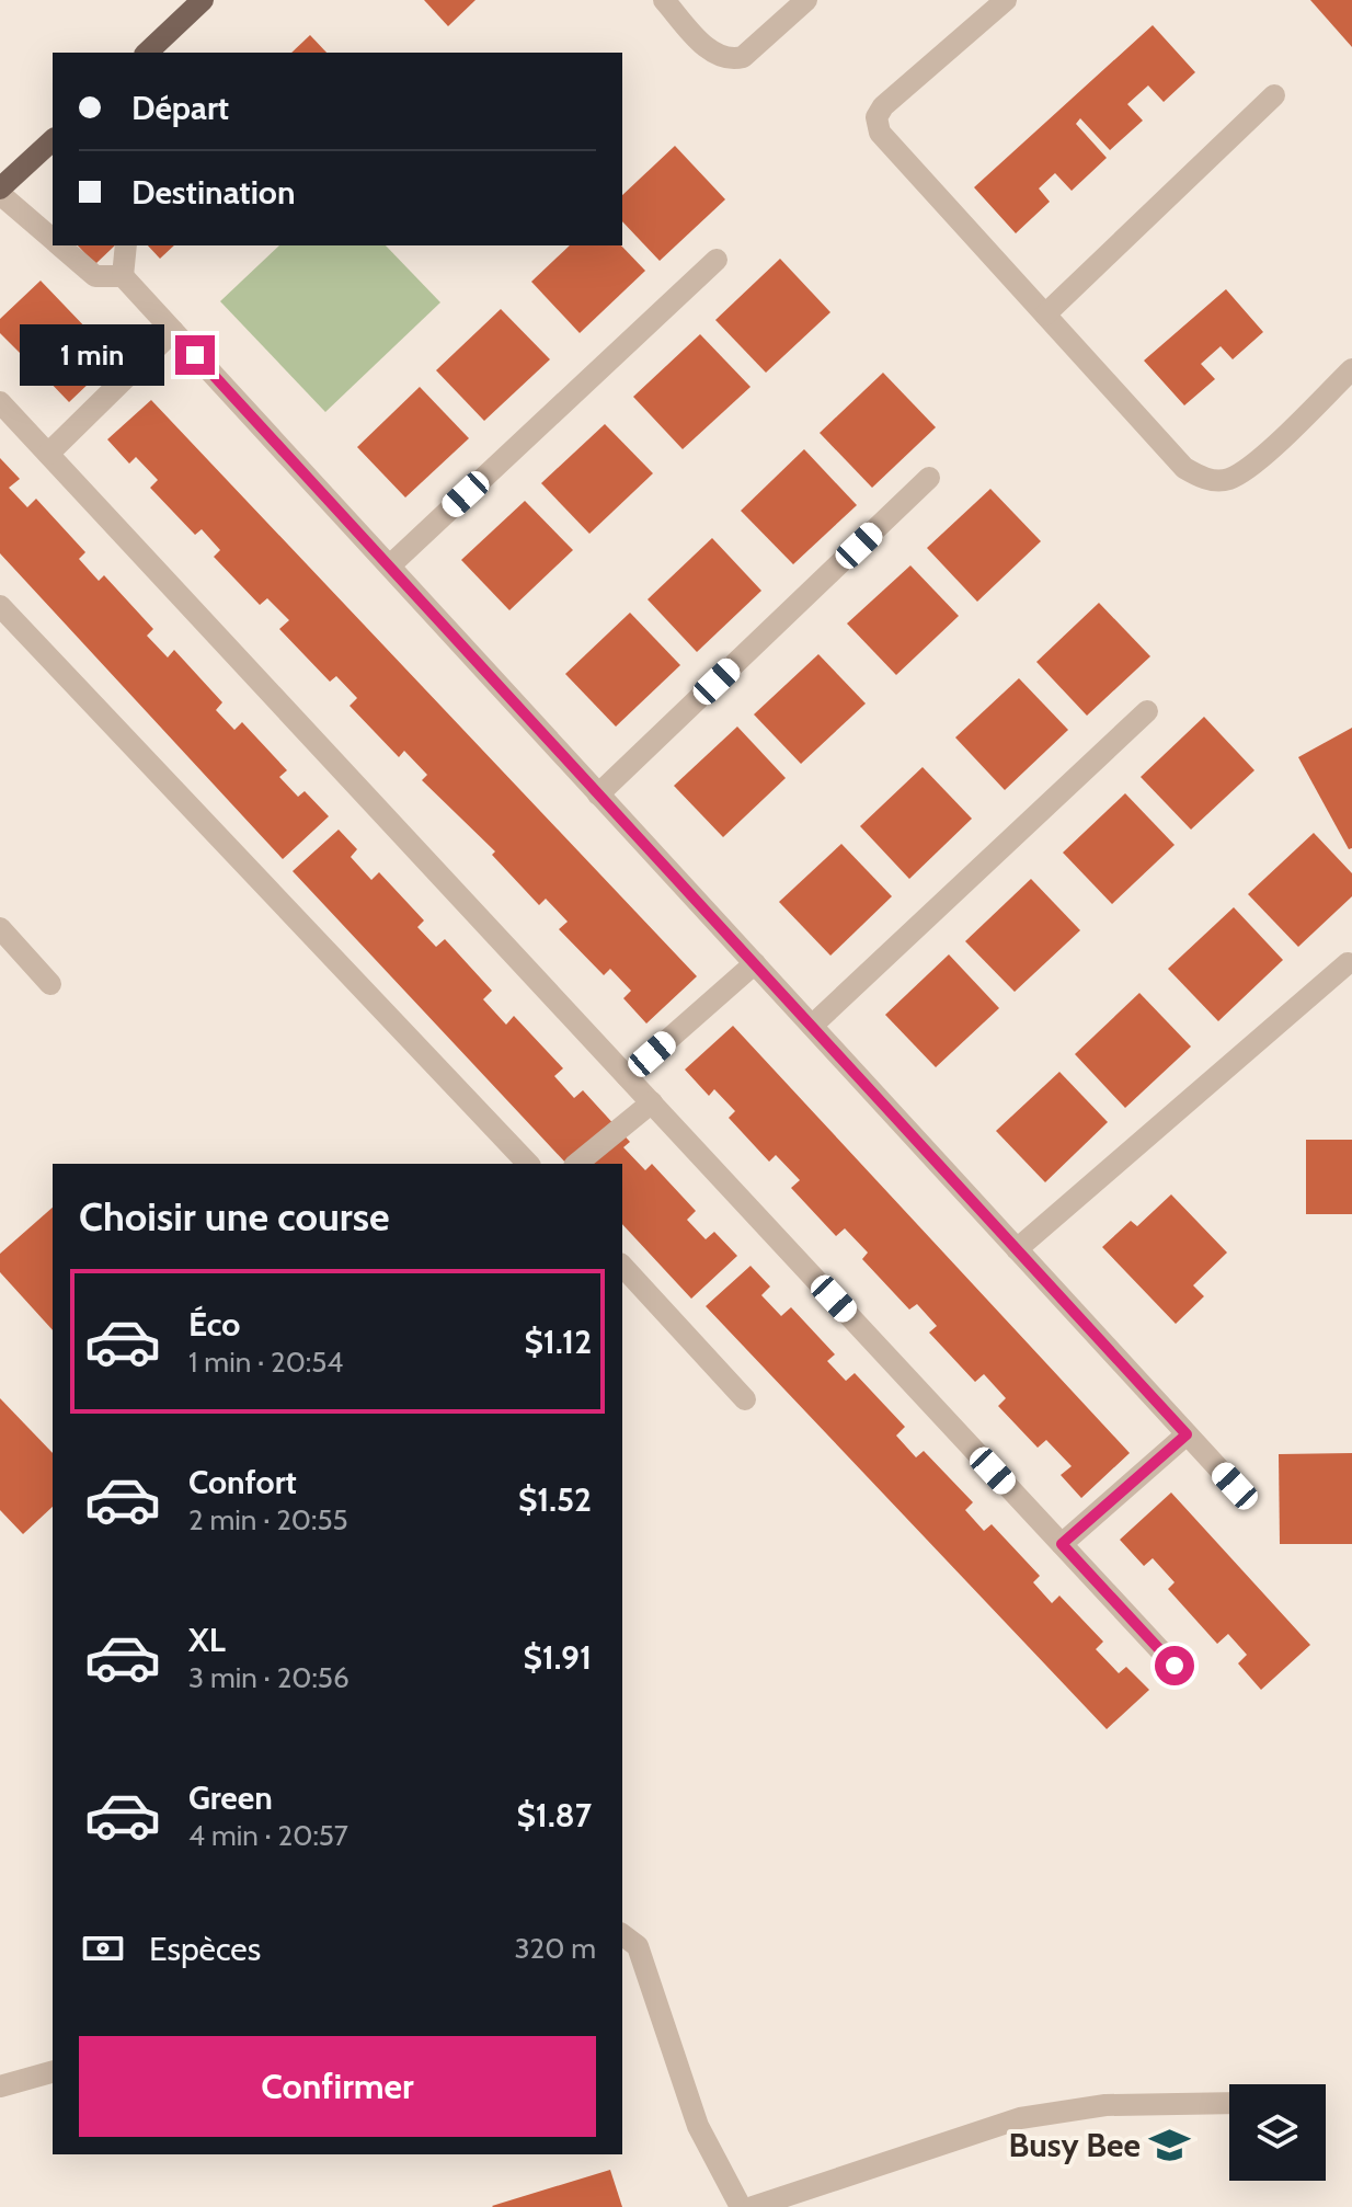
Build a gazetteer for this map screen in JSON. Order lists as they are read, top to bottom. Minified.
{"places":{"school or university":["Busy Bee"]},"page":{"banner":["Départ","Destination"],"bubble":"1 min","heading":"Choisir une course","list":[{"name":"Éco","note":"1 min · 20:54","value":"$1.12"},{"name":"Confort","note":"2 min · 20:55","value":"$1.52"},{"name":"XL","note":"3 min · 20:56","value":"$1.91"},{"name":"Green","note":"4 min · 20:57","value":"$1.87"}],"pay":["Espèces","320 m"],"buttons":"Confirmer"}}
